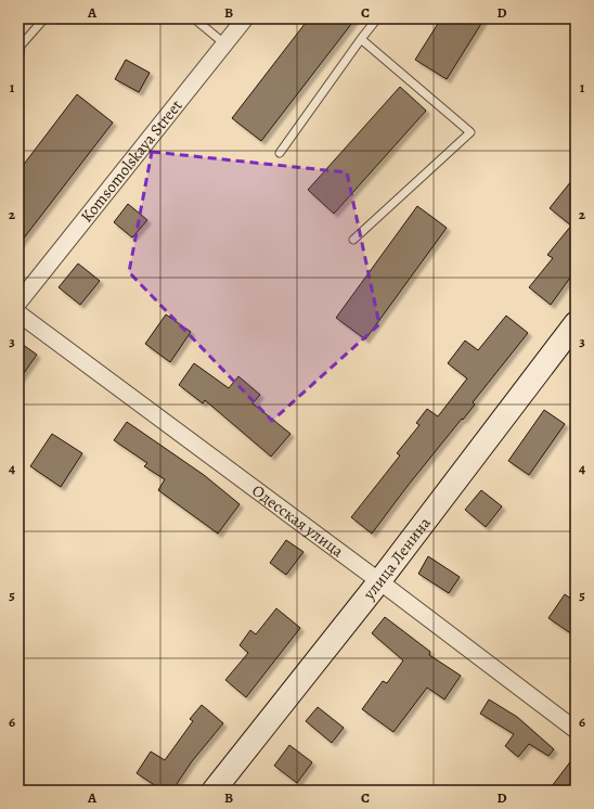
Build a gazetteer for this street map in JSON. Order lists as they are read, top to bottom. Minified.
{"streets":{"street":["Komsomolskaya Street","Одесская улица","улица Ленина"]},"crossings":[["Одесская улица","улица Ленина"]],"grid":{"columns":["A","B","C","D"],"rows":["1","2","3","4","5","6"]}}
